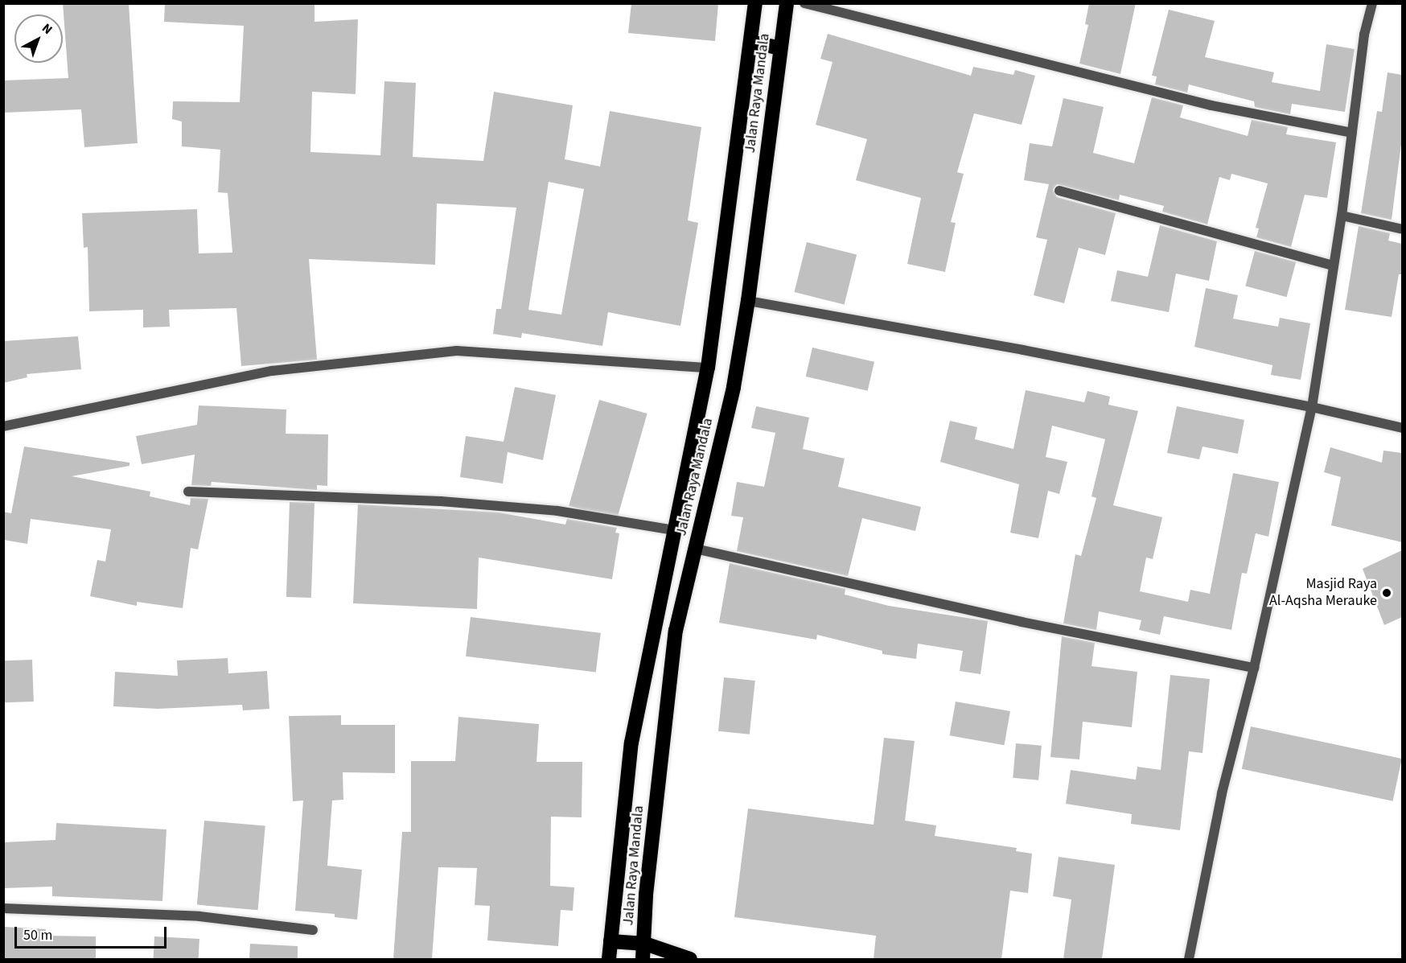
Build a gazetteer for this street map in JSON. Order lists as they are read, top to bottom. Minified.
{"streets":{"highway":["Jalan Raya Mandala"]},"places":["Masjid Raya Al-Aqsha Merauke"],"scale_bar":"50 m","north":"top right"}
